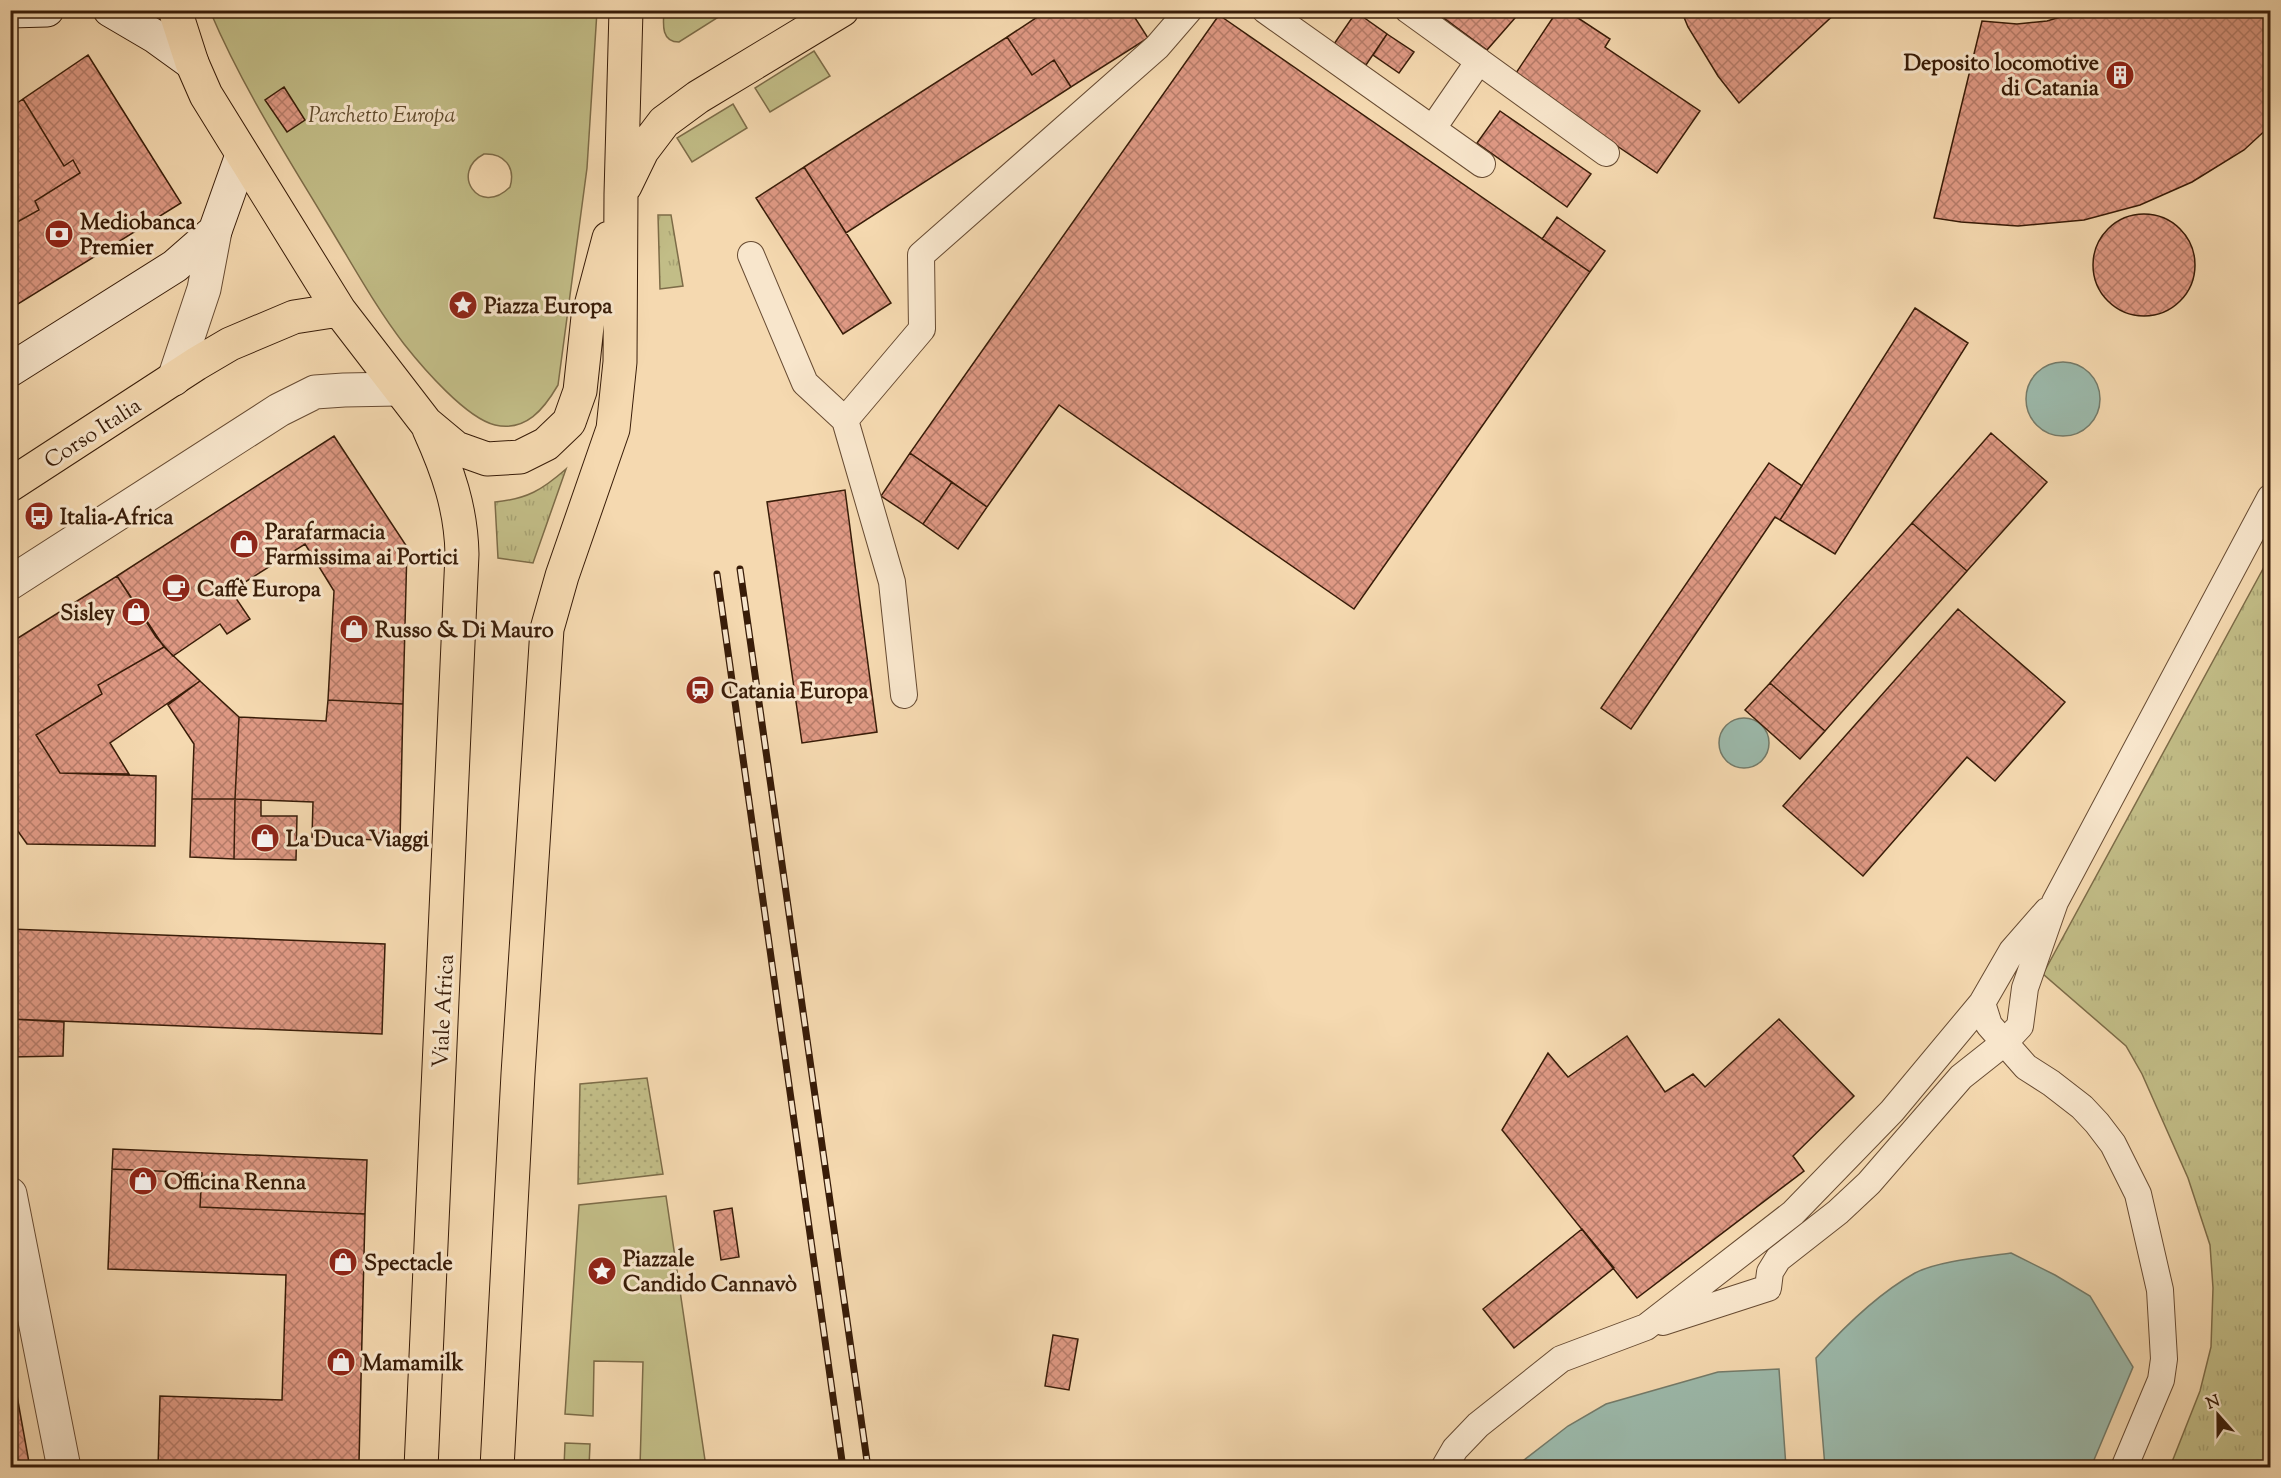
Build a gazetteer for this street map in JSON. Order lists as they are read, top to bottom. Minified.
{"streets":{"main road":["Corso Italia","Viale Africa"]},"parks":["Parchetto Europa"],"places":{"building":["Deposito locomotive di Catania"],"bank":["Mediobanca Premier"],"place":["Piazza Europa","Piazzale Candido Cannavò"],"bus stop":["Italia-Africa"],"shop":["Parafarmacia Farmissima ai Portici","Sisley","Russo & Di Mauro","La Duca Viaggi","Officina Renna","Spectacle","Mamamilk"],"cafe":["Caffè Europa"],"station":["Catania Europa"]},"north":"top"}
